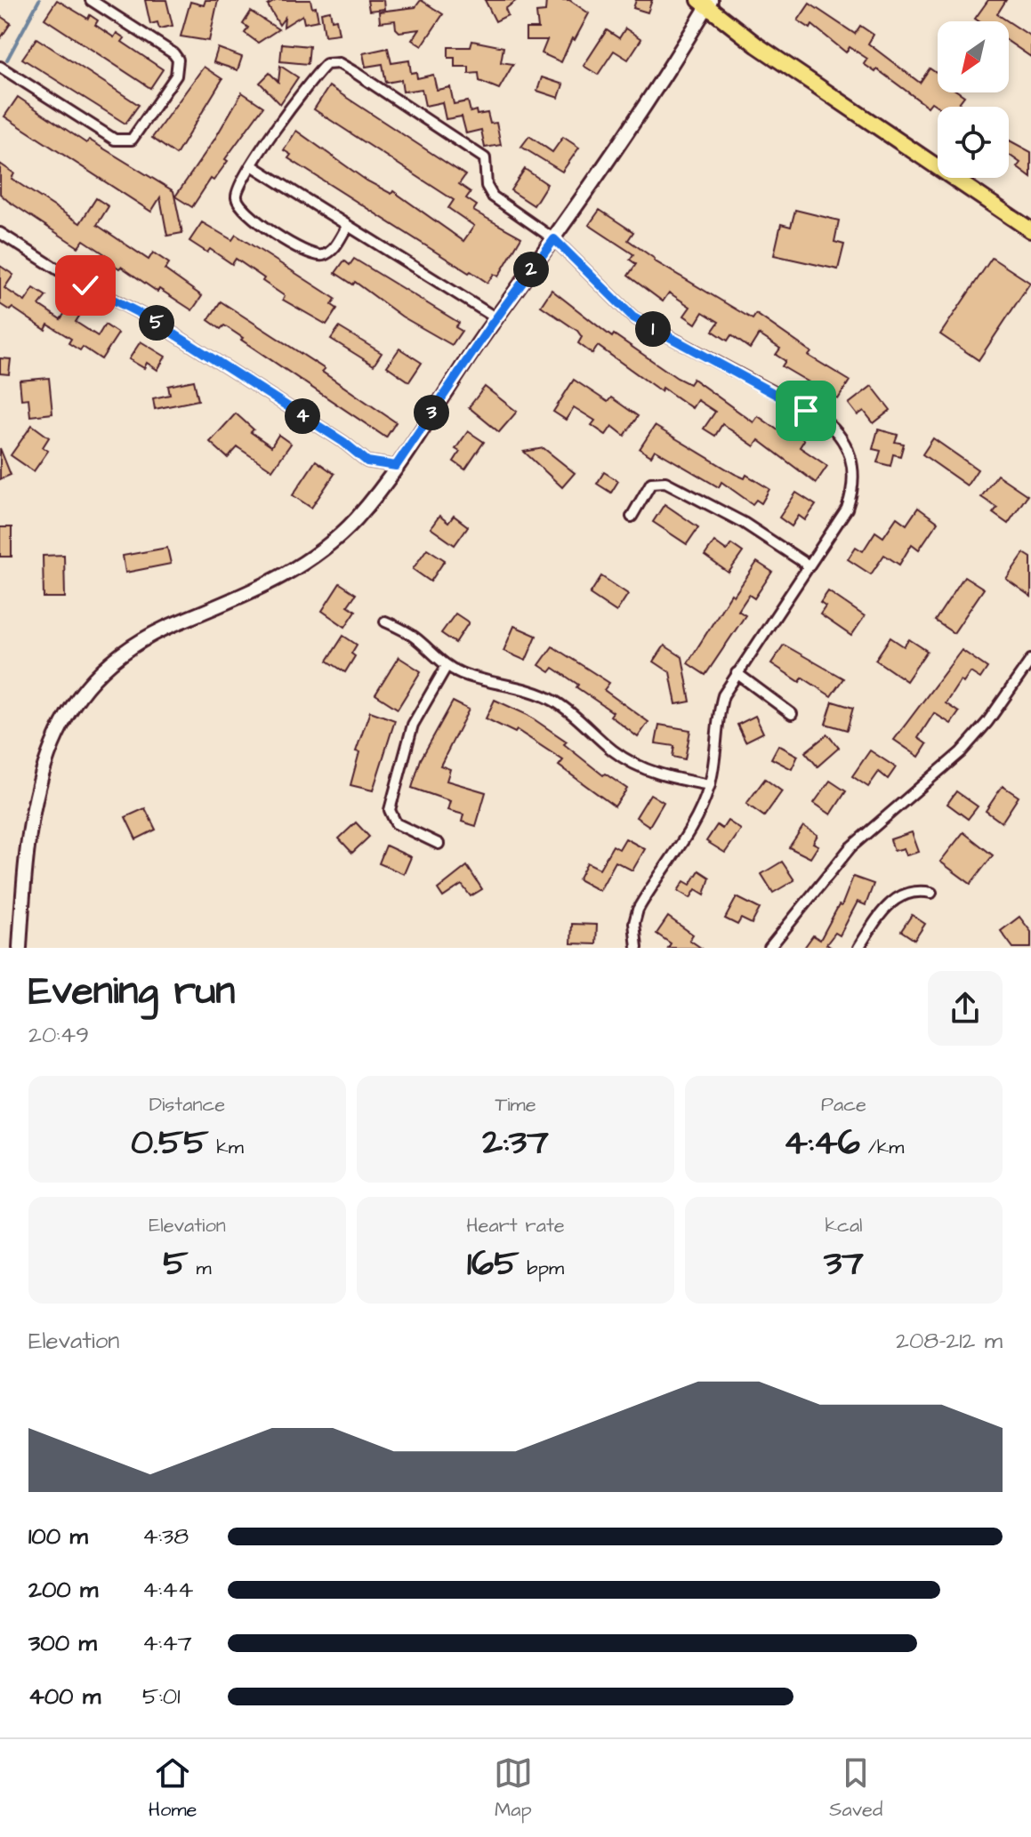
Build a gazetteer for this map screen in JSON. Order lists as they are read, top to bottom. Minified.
{"north":"bottom left","page":{"pins":["2","5","1","3","4"],"heading":["Evening run","20:49"],"stats":[["Distance","0.55 km"],["Time","2:37"],["Pace","4:46 /km"],["Elevation","5 m"],["Heart rate","165 bpm"],["kcal","37"]],"chart":["Elevation","208–212 m"],"list":[{"name":"100 m","note":"4:38"},{"name":"200 m","note":"4:44"},{"name":"300 m","note":"4:47"},{"name":"400 m","note":"5:01"}],"tabs":["Home","Map","Saved"]}}
